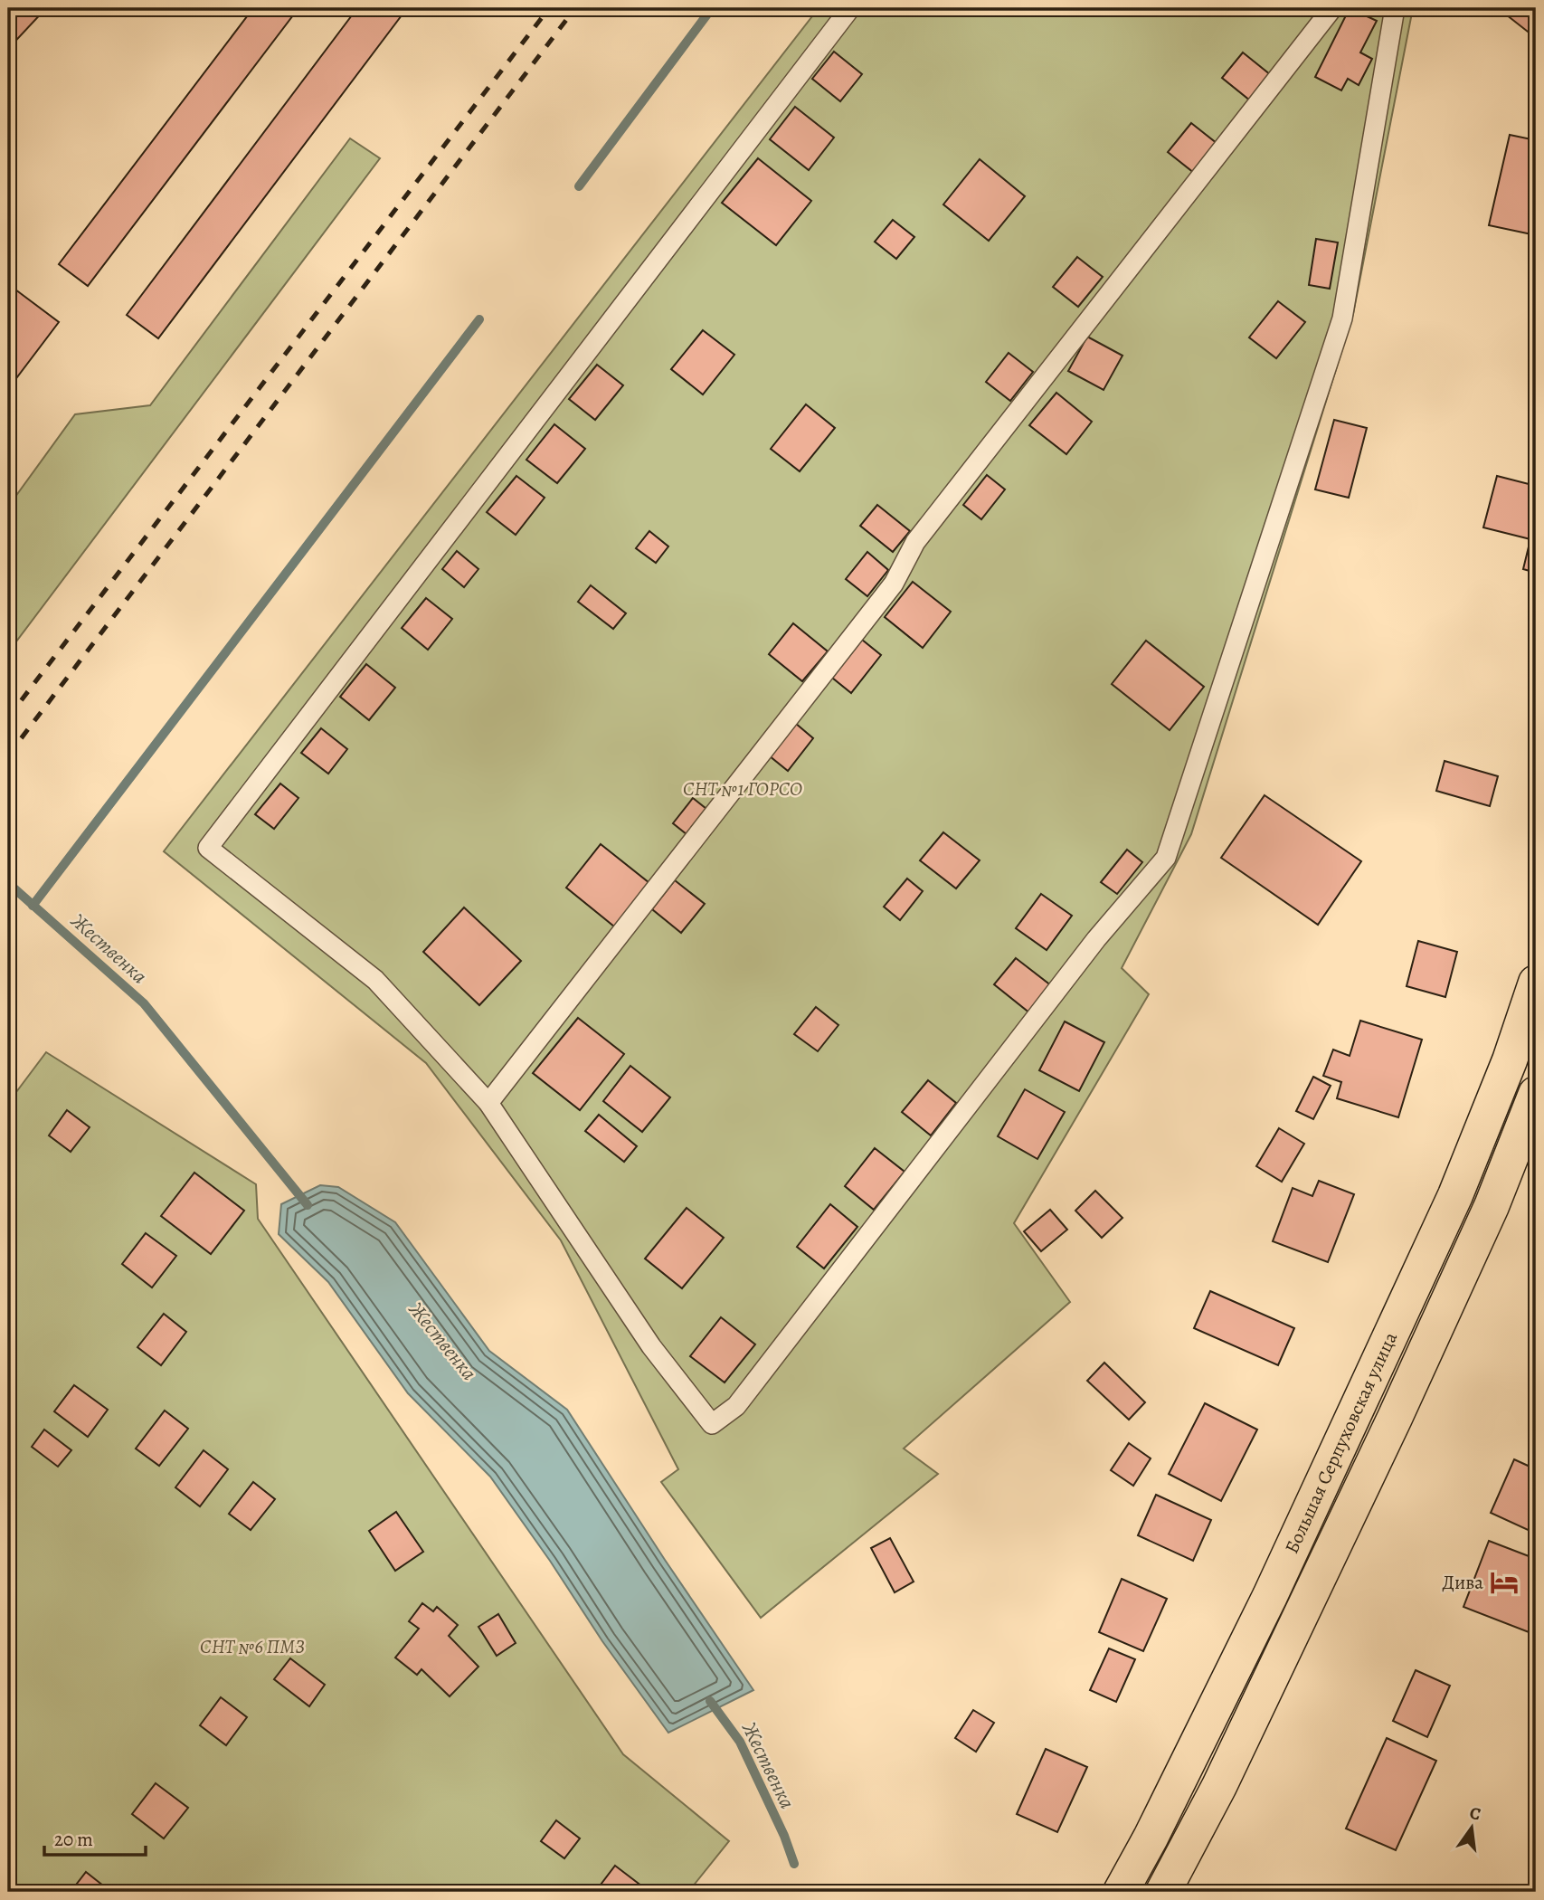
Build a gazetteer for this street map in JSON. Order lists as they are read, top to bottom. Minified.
{"streets":{"main road":["Большая Серпуховская улица"]},"water":["Жественка"],"parks":["СНТ №1 ГОРСО","СНТ №6 ПМЗ"],"places":{"hotel":["Дива"]},"scale_bar":"20 m","north":"top"}
